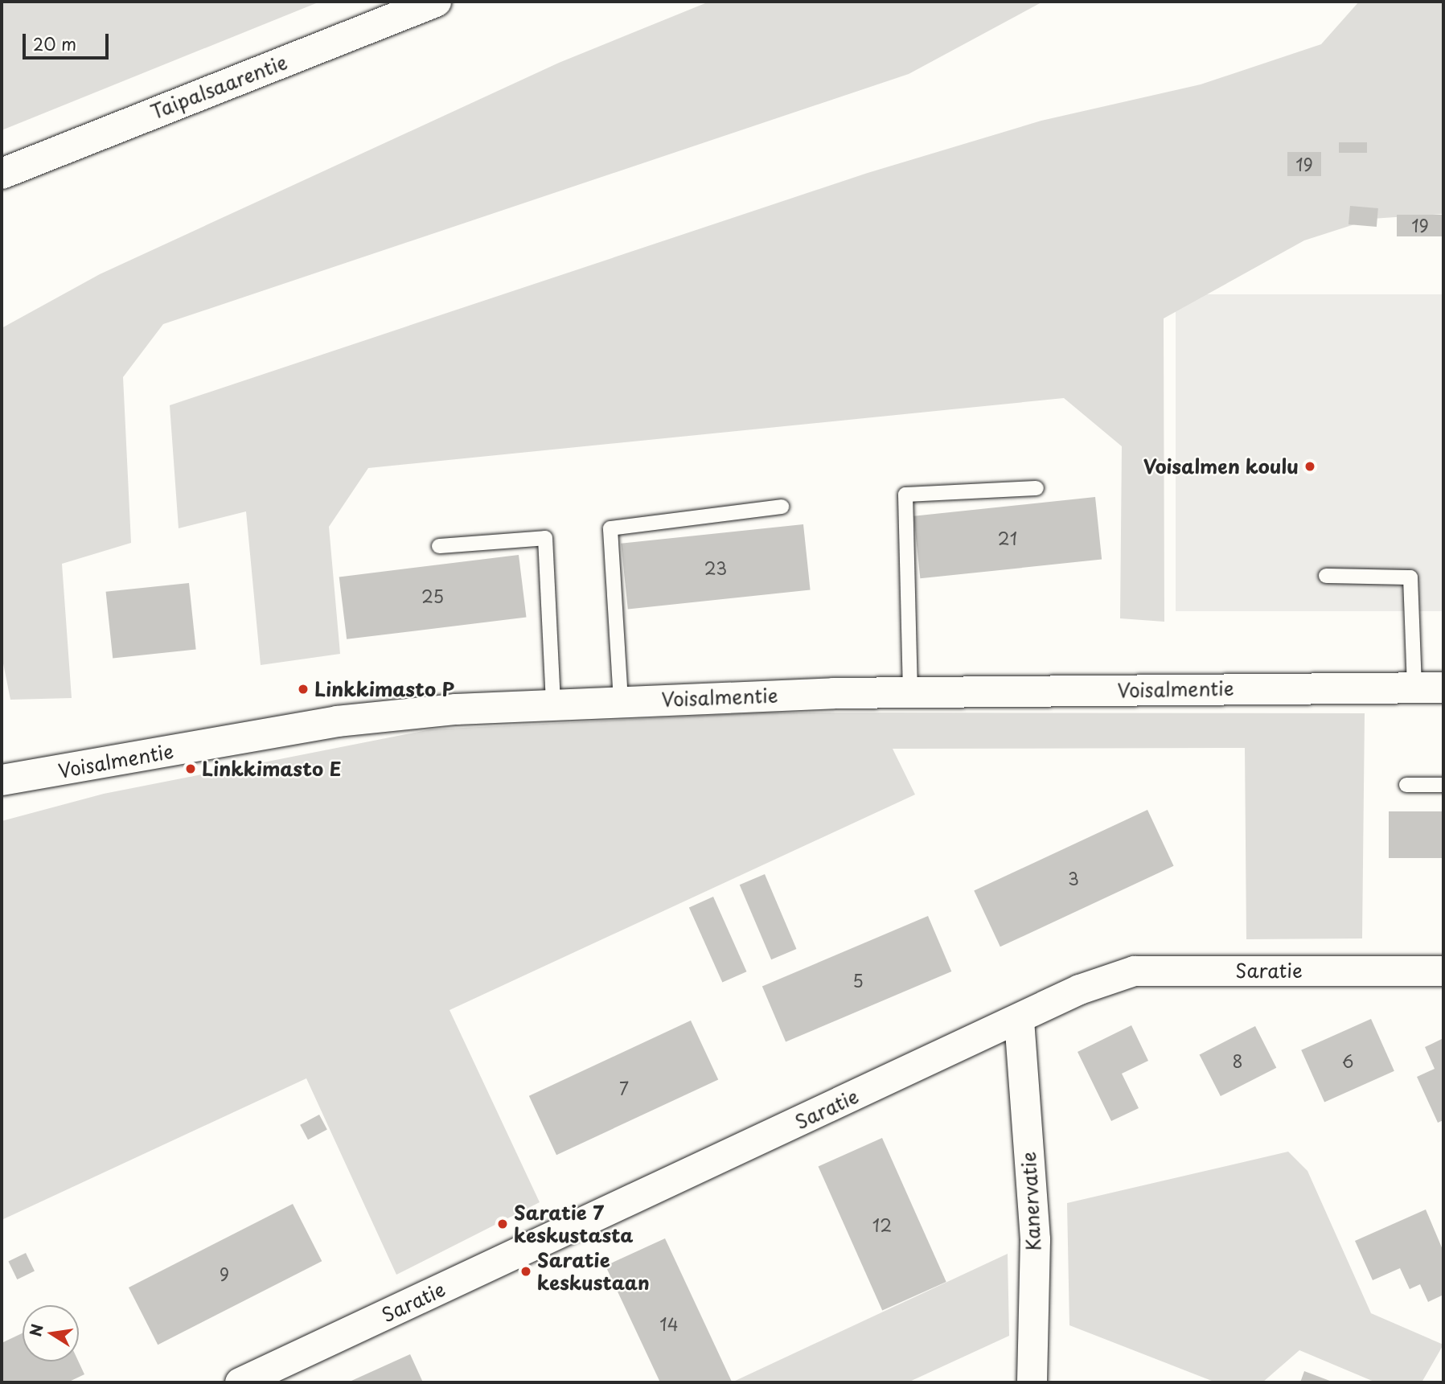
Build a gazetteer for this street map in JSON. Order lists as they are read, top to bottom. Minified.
{"streets":{"street":["Taipalsaarentie","Voisalmentie","Saratie","Kanervatie"]},"crossings":[["Saratie","Kanervatie"]],"places":["Voisalmen koulu","Linkkimasto P","Linkkimasto E","Saratie 7 keskustasta","Saratie keskustaan"],"house_numbers":["19","19","21","23","25","3","5","8","6","7","12","9","14"],"scale_bar":"20 m","north":"left"}
